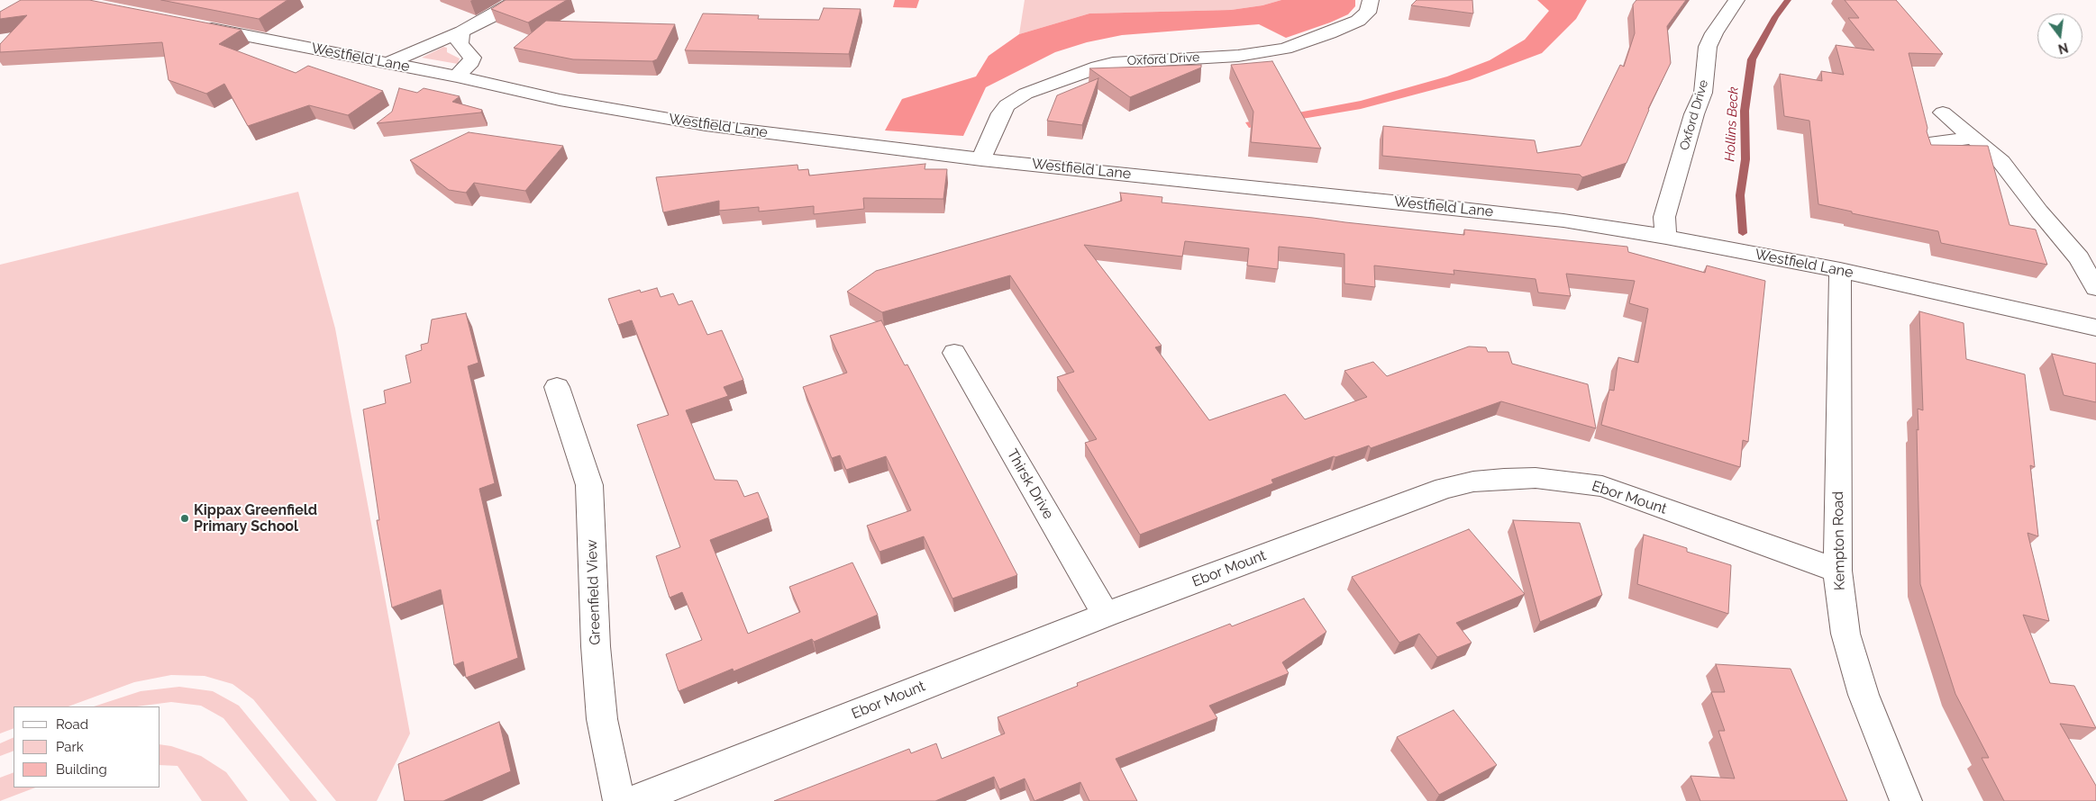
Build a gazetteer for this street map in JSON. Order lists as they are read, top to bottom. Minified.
{"streets":{"street":["Westfield Lane","Oxford Drive","Thirsk Drive","Ebor Mount","Kempton Road","Greenfield View"]},"crossings":[["Westfield Lane","Oxford Drive"],["Westfield Lane","Kempton Road"],["Thirsk Drive","Ebor Mount"],["Ebor Mount","Kempton Road"]],"water":["Hollins Beck"],"places":["Kippax Greenfield Primary School"],"legend":["Road","Park","Building"],"north":"bottom"}
